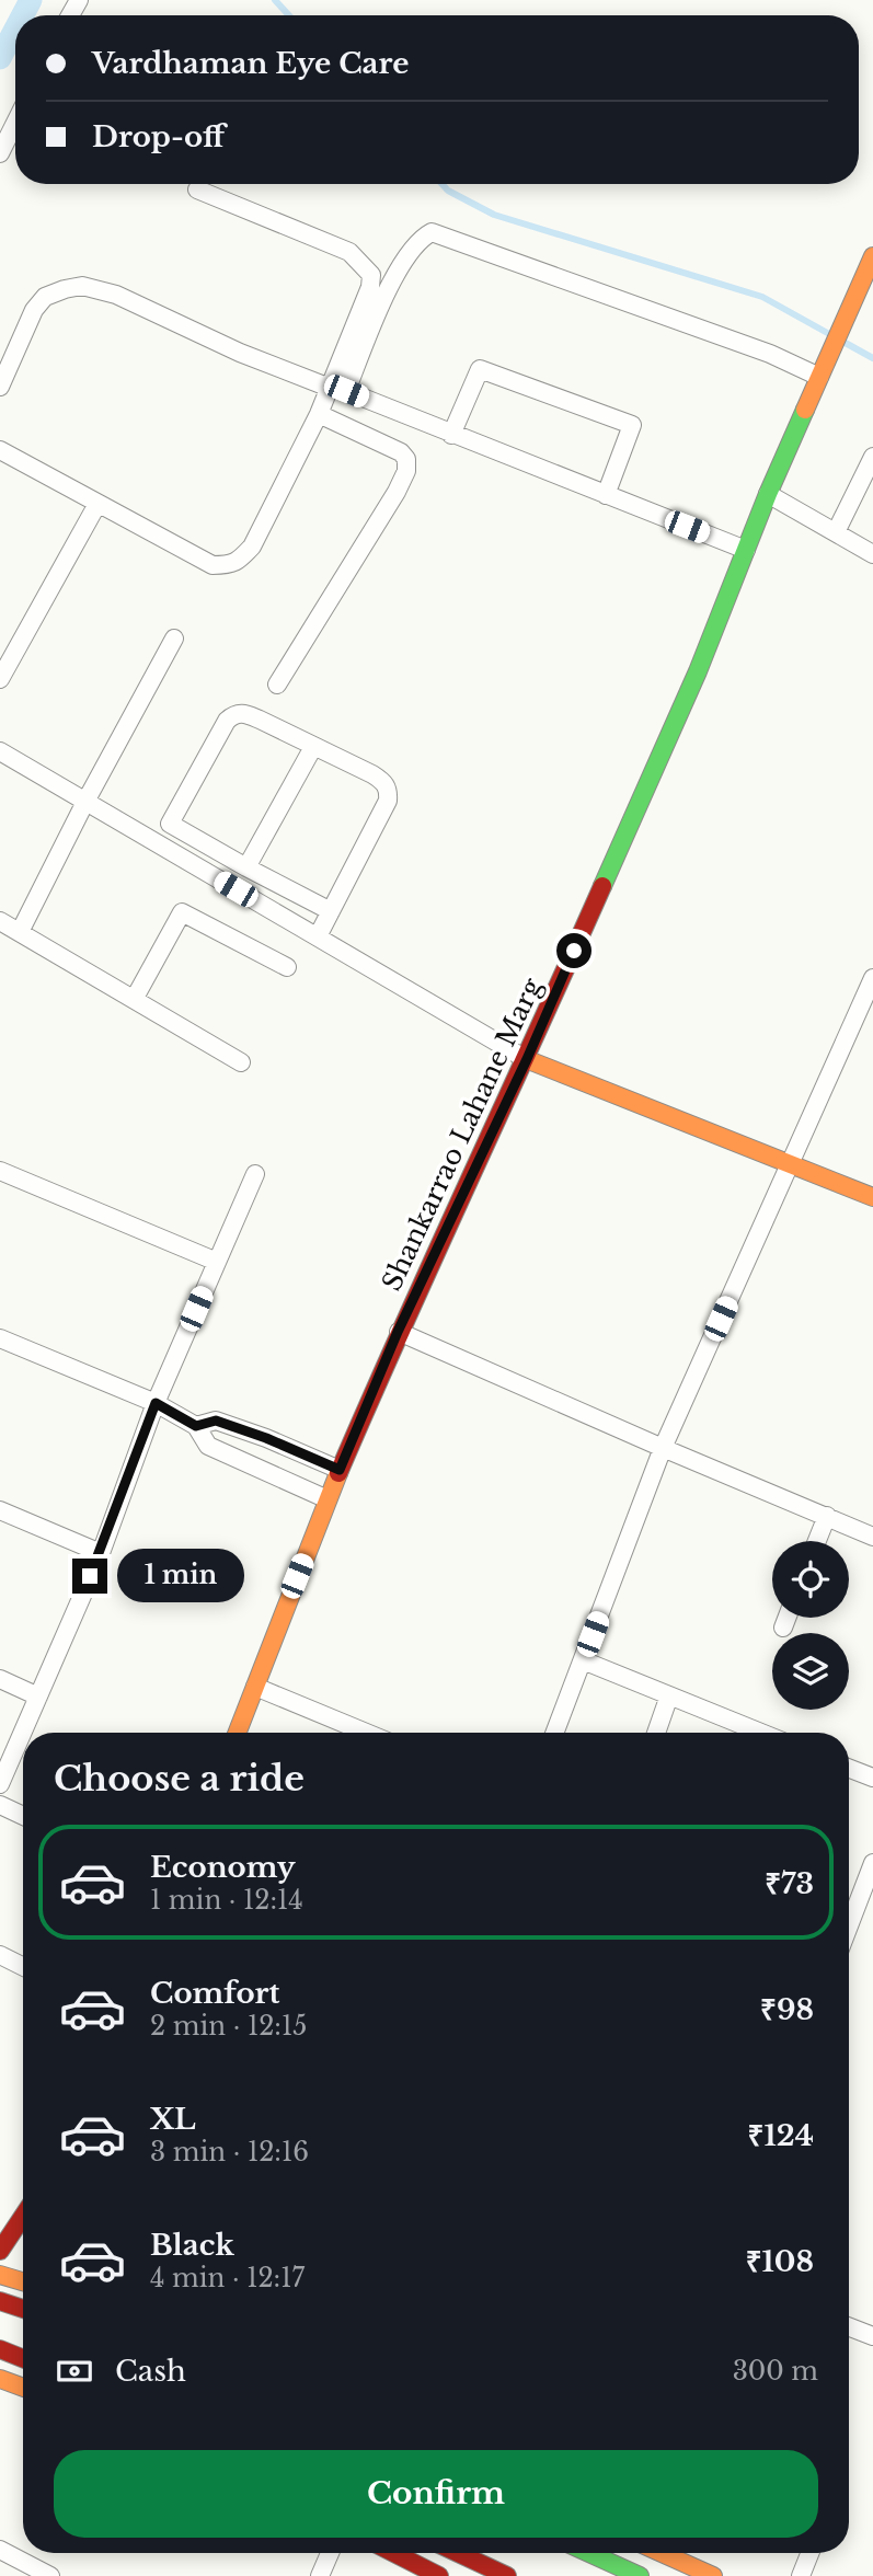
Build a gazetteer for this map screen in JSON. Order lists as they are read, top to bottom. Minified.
{"streets":{"main road":["Shankarrao Lahane Marg"]},"page":{"banner":["Vardhaman Eye Care","Drop-off"],"bubble":"1 min","heading":"Choose a ride","list":[{"name":"Economy","note":"1 min · 12:14","value":"₹73"},{"name":"Comfort","note":"2 min · 12:15","value":"₹98"},{"name":"XL","note":"3 min · 12:16","value":"₹124"},{"name":"Black","note":"4 min · 12:17","value":"₹108"}],"pay":["Cash","300 m"],"buttons":"Confirm"}}
